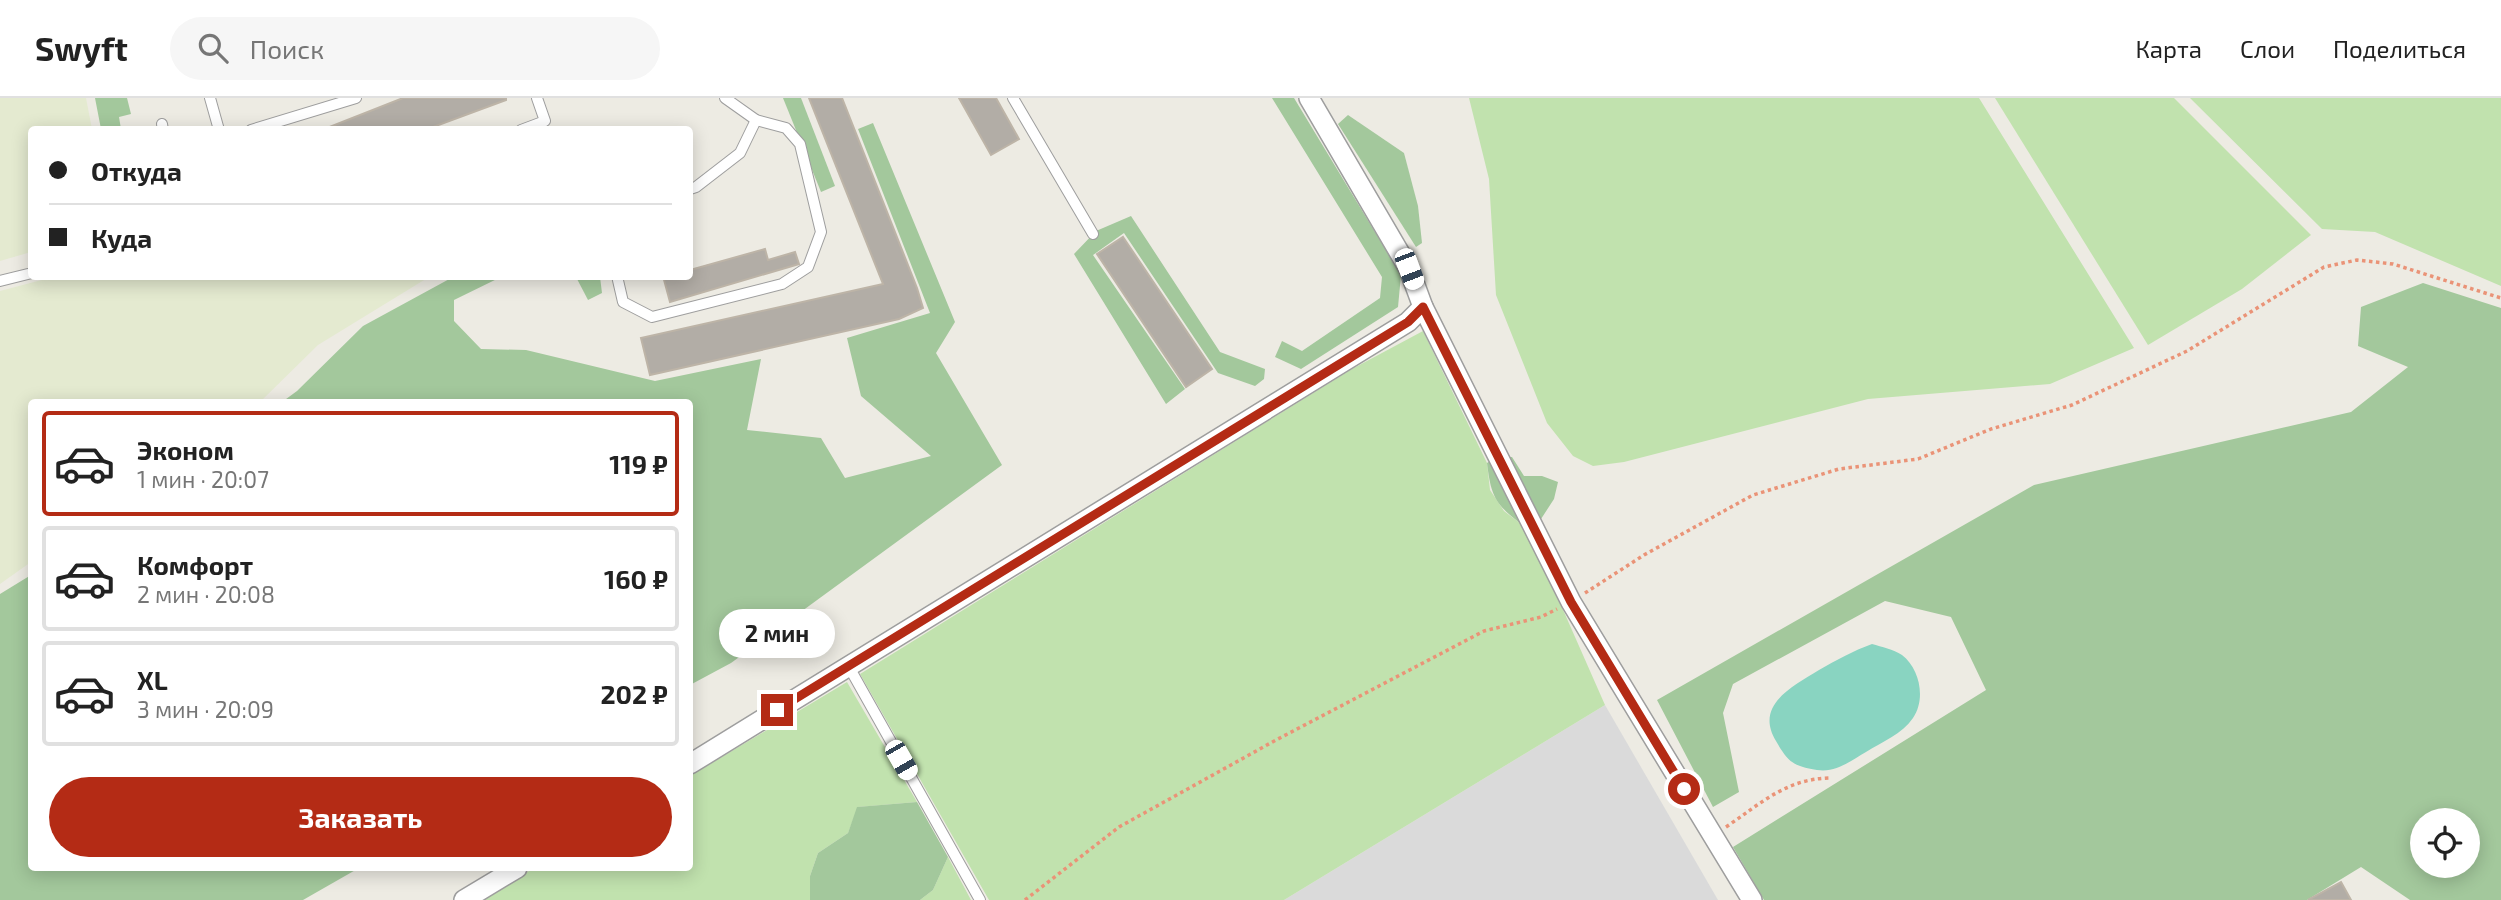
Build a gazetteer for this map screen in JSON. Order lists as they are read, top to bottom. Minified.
{"page":{"header":"Swyft","search":"Поиск","nav":["Карта","Слои","Поделиться"],"banner":["Откуда","Куда"],"list":[{"name":"Эконом","note":"1 мин · 20:07","value":"119 ₽"},{"name":"Комфорт","note":"2 мин · 20:08","value":"160 ₽"},{"name":"XL","note":"3 мин · 20:09","value":"202 ₽"}],"bubble":"2 мин","buttons":"Заказать"}}
